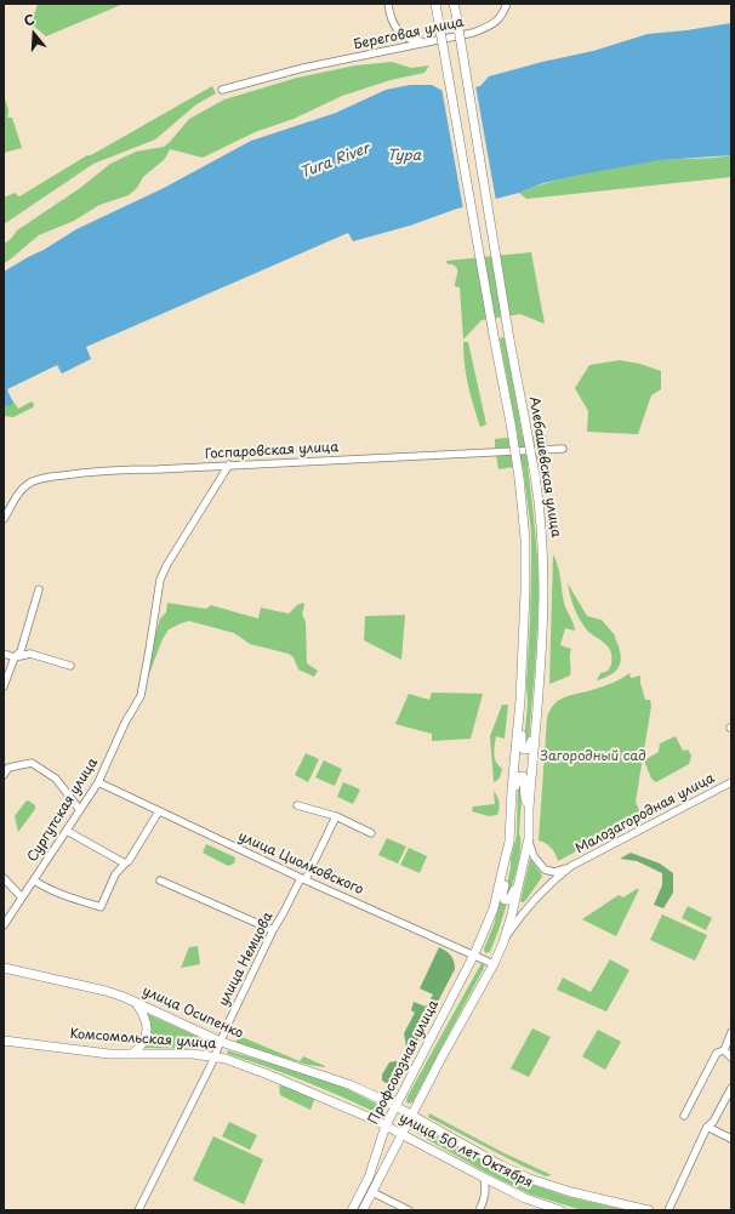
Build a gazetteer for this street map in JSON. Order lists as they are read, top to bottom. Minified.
{"streets":{"main road":["Алебашевская улица","улица Осипенко","Комсомольская улица","Профсоюзная улица","улица 50 лет Октября"],"street":["Береговая улица","Госпаровская улица","Сургутская улица","Малозагородная улица","улица Циолковского","улица Немцова"]},"crossings":[["Госпаровская улица","Сургутская улица"],["Алебашевская улица","Малозагородная улица"],["Алебашевская улица","улица Циолковского"],["Алебашевская улица","Профсоюзная улица"],["Сургутская улица","улица Циолковского"],["улица Циолковского","улица Немцова"],["улица Циолковского","Профсоюзная улица"],["улица Немцова","улица Осипенко"],["улица Немцова","Комсомольская улица"],["улица Осипенко","Профсоюзная улица"],["улица Осипенко","улица 50 лет Октября"],["Комсомольская улица","Профсоюзная улица"],["Комсомольская улица","улица 50 лет Октября"],["Профсоюзная улица","улица 50 лет Октября"]],"water":["Тура","Tura River"],"parks":["Загородный сад"],"north":"top"}
